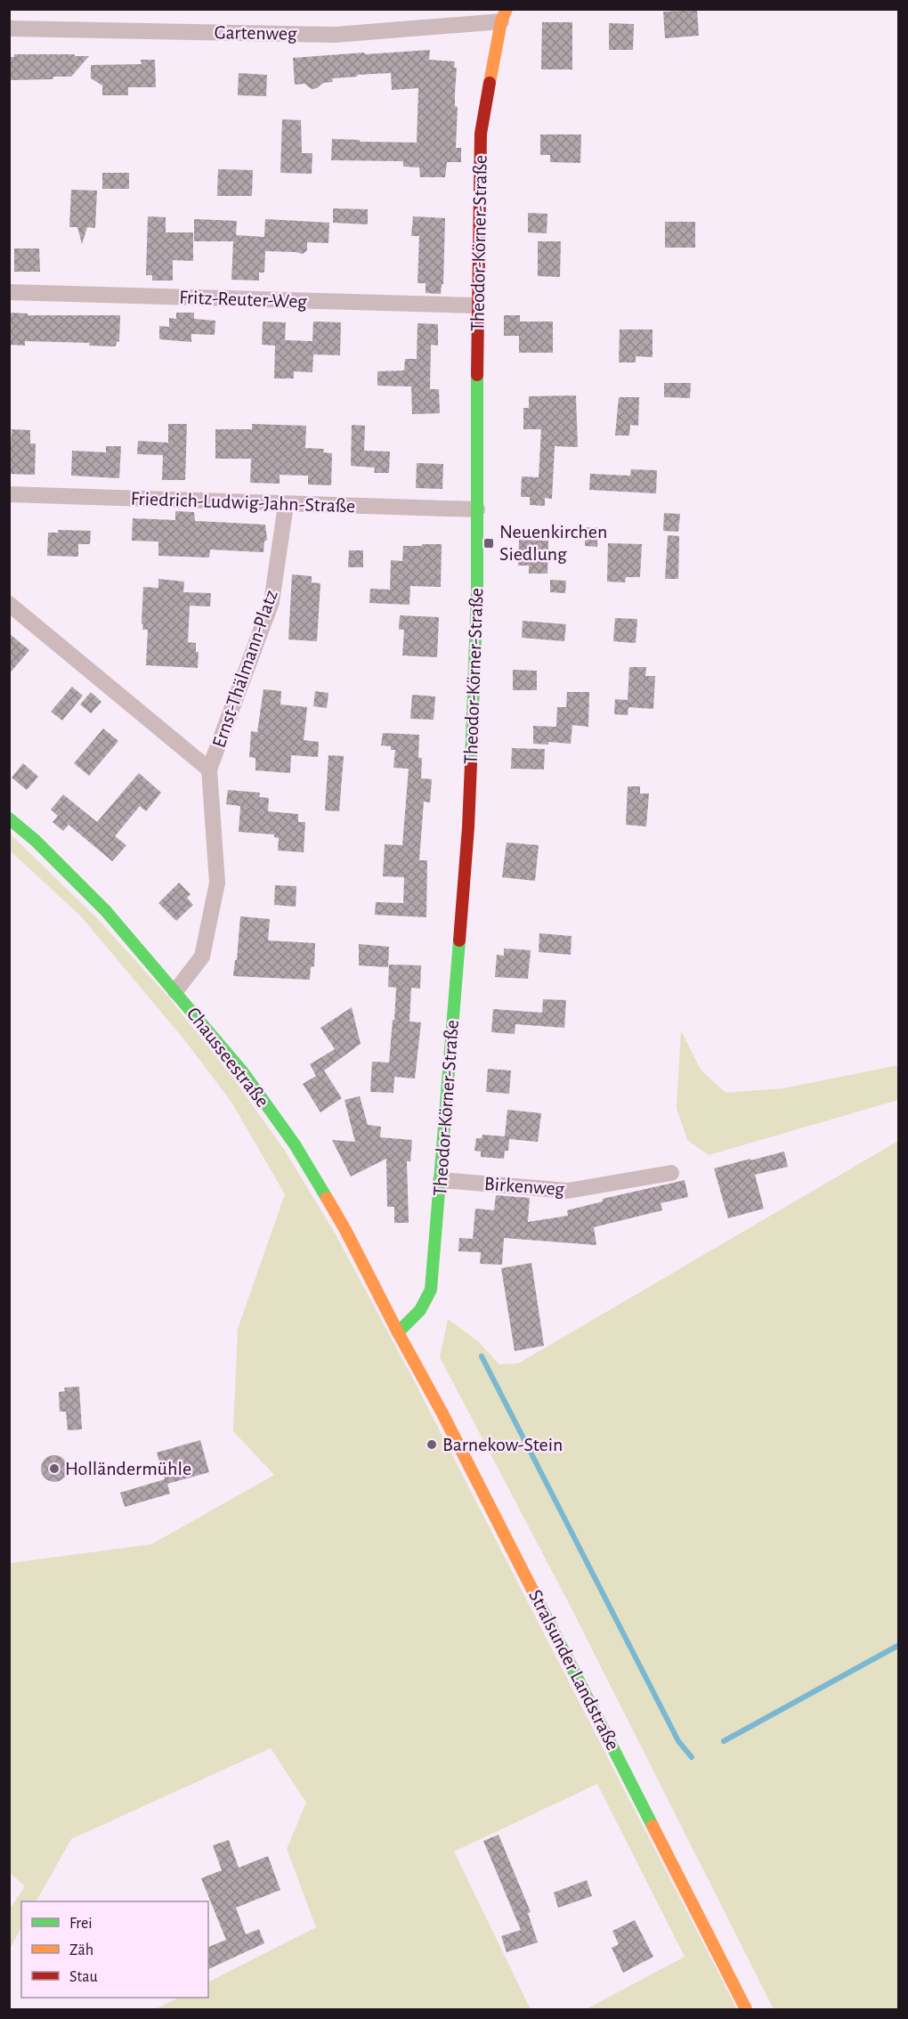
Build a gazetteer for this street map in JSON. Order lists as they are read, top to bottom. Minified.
{"streets":{"main road":["Theodor-Körner-Straße","Chausseestraße","Stralsunder Landstraße"],"street":["Gartenweg","Fritz-Reuter-Weg","Friedrich-Ludwig-Jahn-Straße","Ernst-Thälmann-Platz","Birkenweg"]},"crossings":[["Gartenweg","Theodor-Körner-Straße"],["Theodor-Körner-Straße","Fritz-Reuter-Weg"],["Theodor-Körner-Straße","Friedrich-Ludwig-Jahn-Straße"],["Theodor-Körner-Straße","Chausseestraße"],["Theodor-Körner-Straße","Birkenweg"],["Theodor-Körner-Straße","Stralsunder Landstraße"],["Friedrich-Ludwig-Jahn-Straße","Ernst-Thälmann-Platz"],["Ernst-Thälmann-Platz","Chausseestraße"],["Chausseestraße","Stralsunder Landstraße"]],"places":{"transit":["Neuenkirchen Siedlung"],"other":["Barnekow-Stein","Holländermühle"]},"legend":["Frei","Zäh","Stau"]}
